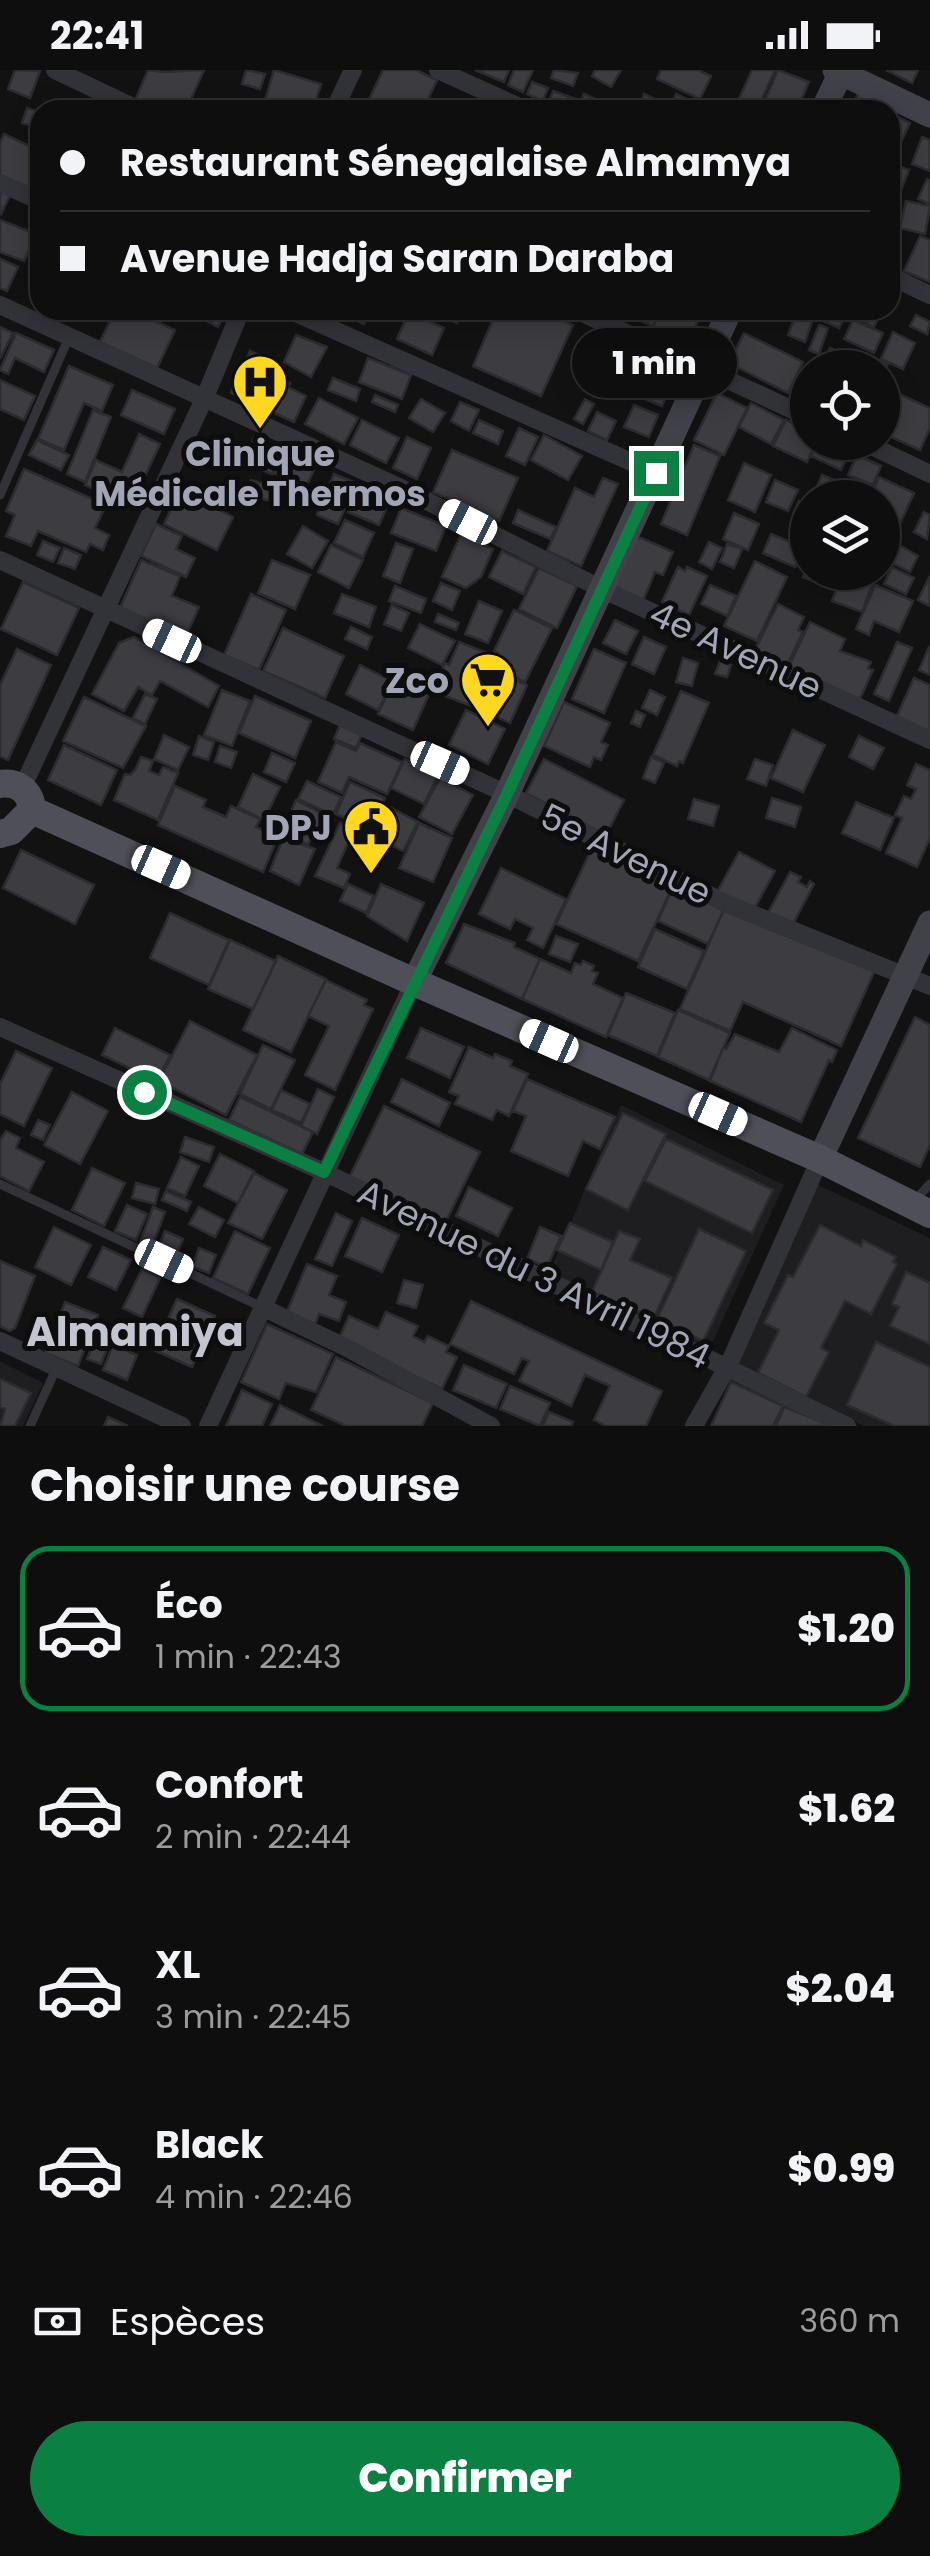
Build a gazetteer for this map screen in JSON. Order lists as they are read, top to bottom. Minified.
{"streets":{"street":["4e Avenue","5e Avenue","Avenue du 3 Avril 1984"]},"districts":["Almamiya"],"places":{"hospital":["Clinique Médicale Thermos"],"supermarket":["Zco"],"public building":["DPJ"]},"page":{"status":"22:41","banner":["Restaurant Sénegalaise Almamya","Avenue Hadja Saran Daraba"],"bubble":"1 min","heading":"Choisir une course","list":[{"name":"Éco","note":"1 min · 22:43","value":"$1.20"},{"name":"Confort","note":"2 min · 22:44","value":"$1.62"},{"name":"XL","note":"3 min · 22:45","value":"$2.04"},{"name":"Black","note":"4 min · 22:46","value":"$0.99"}],"pay":["Espèces","360 m"],"buttons":"Confirmer"}}
